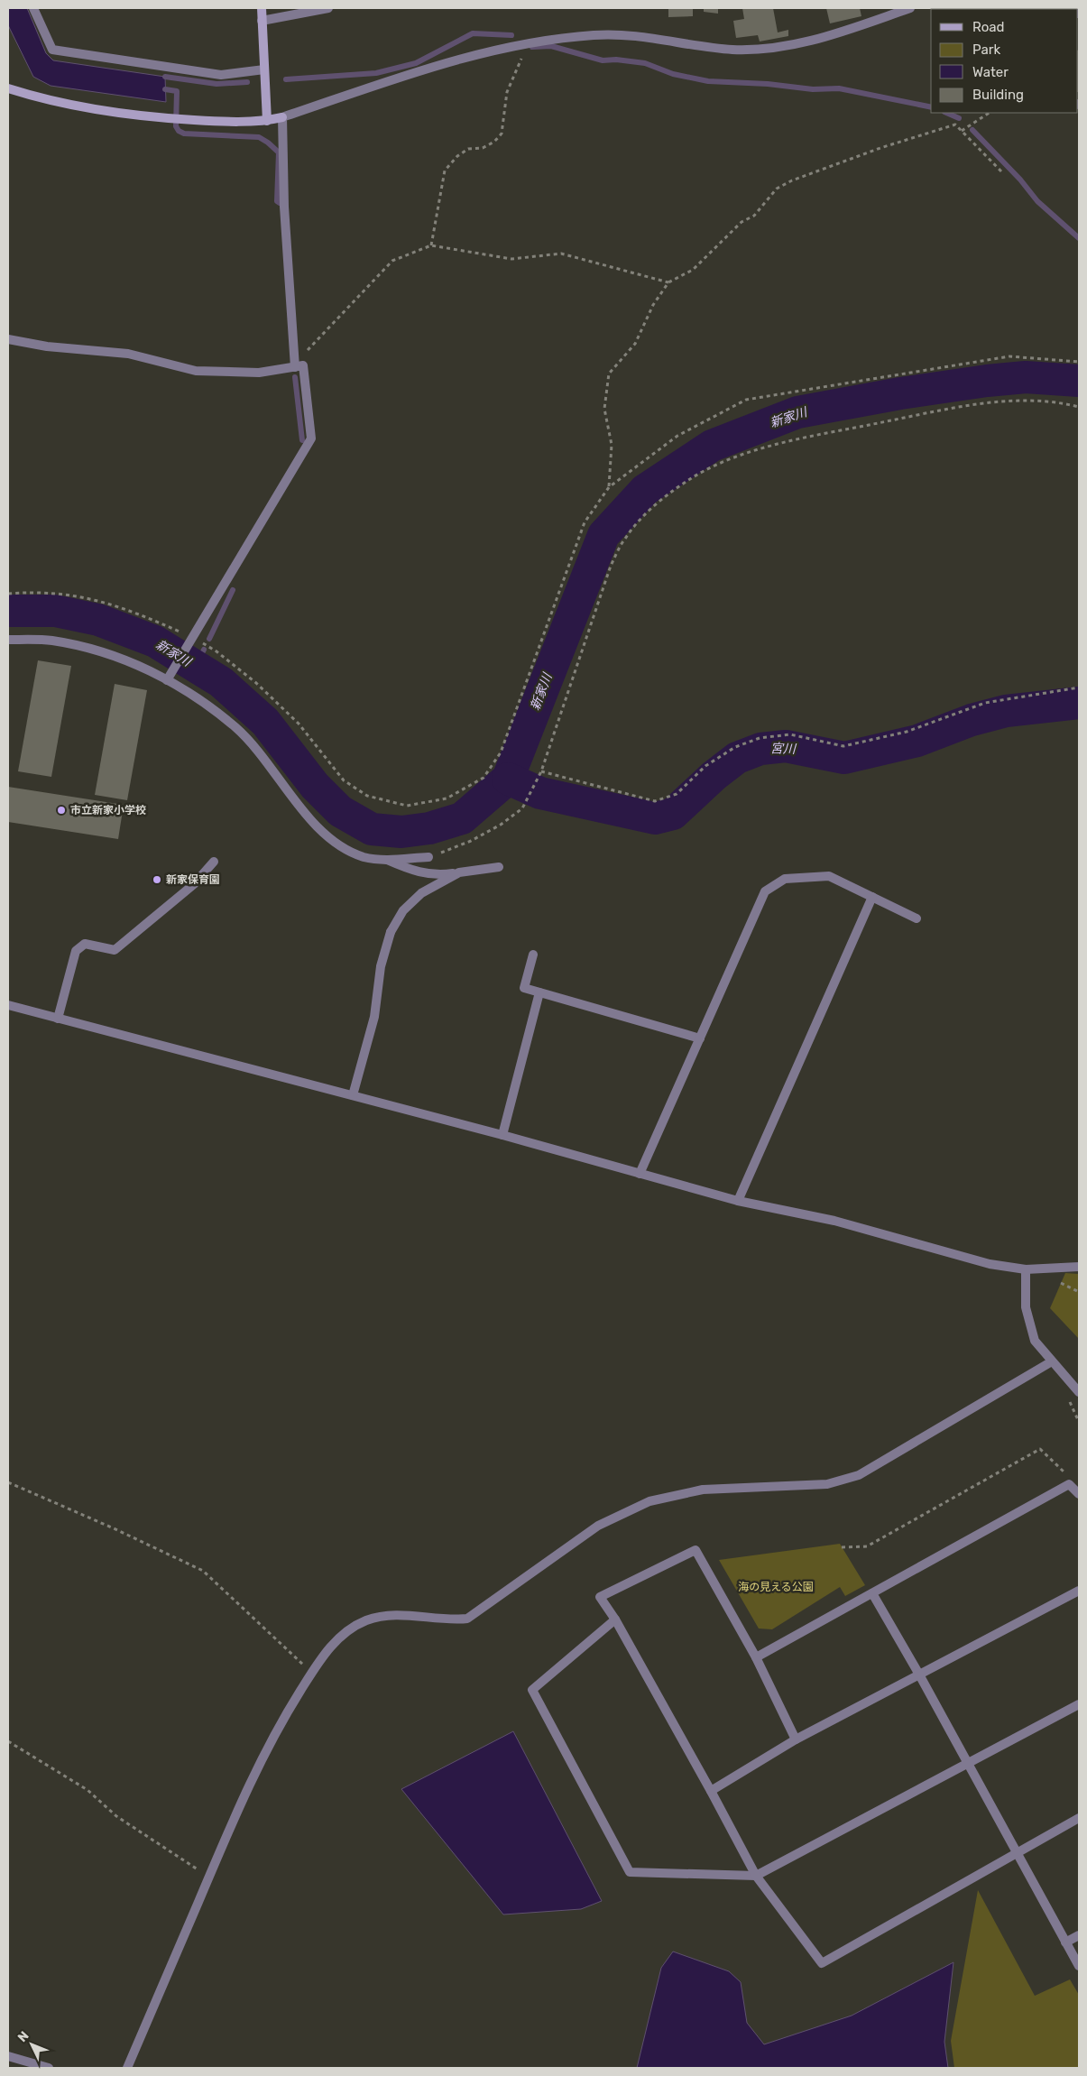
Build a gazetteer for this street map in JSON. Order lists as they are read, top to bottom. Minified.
{"water":["新家川","宮川"],"parks":["海の見える公園"],"places":["市立新家小学校","新家保育園"],"legend":["Road","Park","Water","Building"],"north":"top left"}
